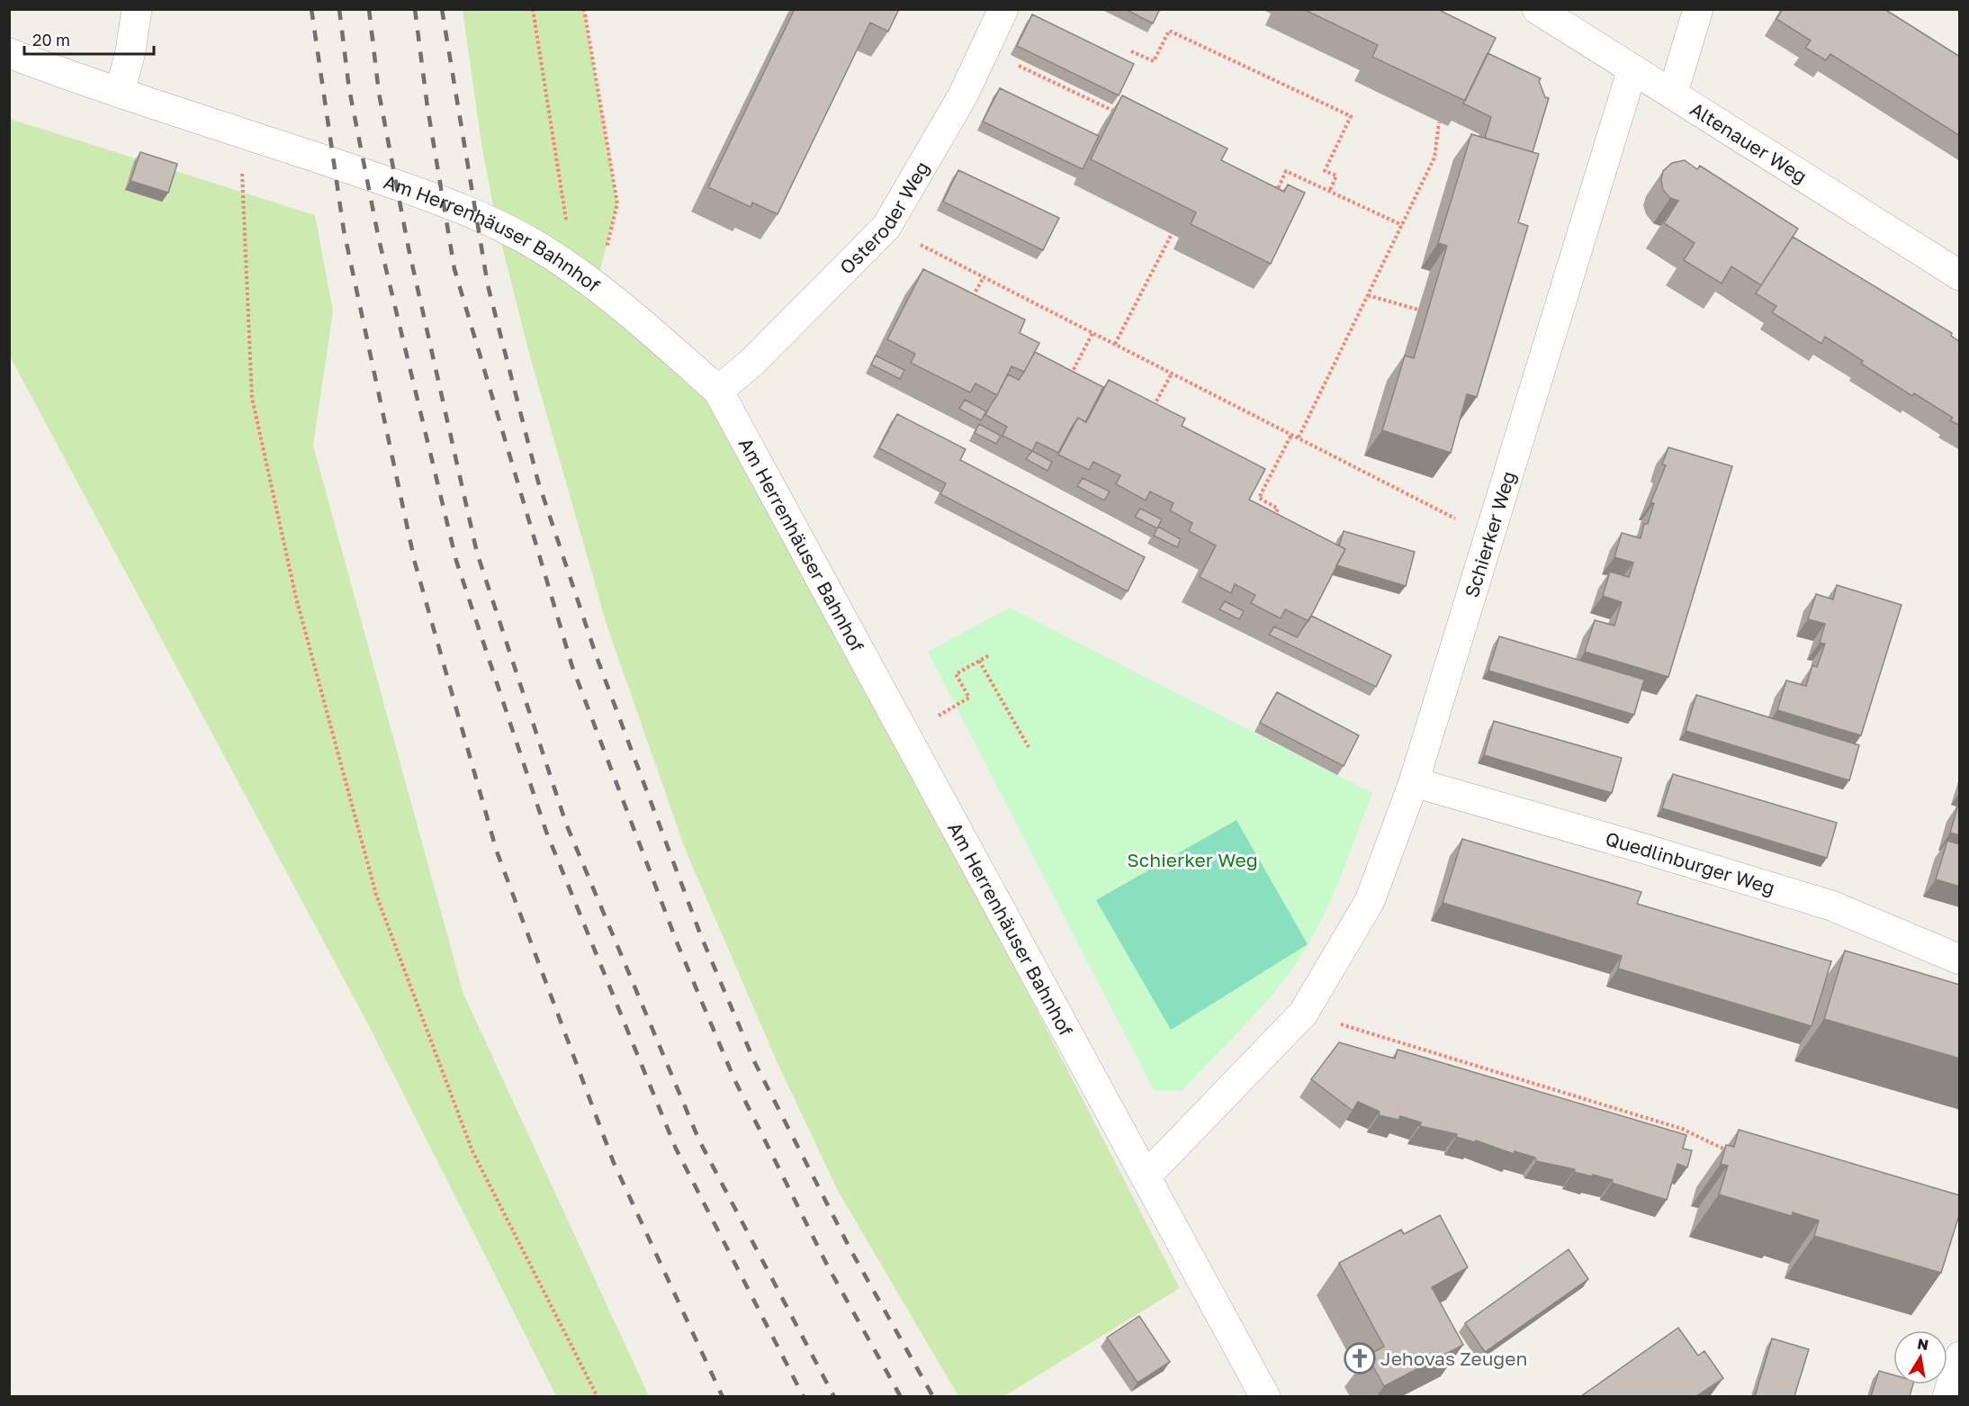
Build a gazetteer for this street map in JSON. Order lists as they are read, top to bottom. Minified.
{"streets":{"street":["Altenauer Weg","Osteroder Weg","Am Herrenhäuser Bahnhof","Schierker Weg","Quedlinburger Weg"]},"crossings":[["Altenauer Weg","Schierker Weg"],["Osteroder Weg","Am Herrenhäuser Bahnhof"],["Am Herrenhäuser Bahnhof","Schierker Weg"],["Schierker Weg","Quedlinburger Weg"]],"parks":["Schierker Weg"],"places":{"church":["Jehovas Zeugen"]},"scale_bar":"20 m","north":"top"}
